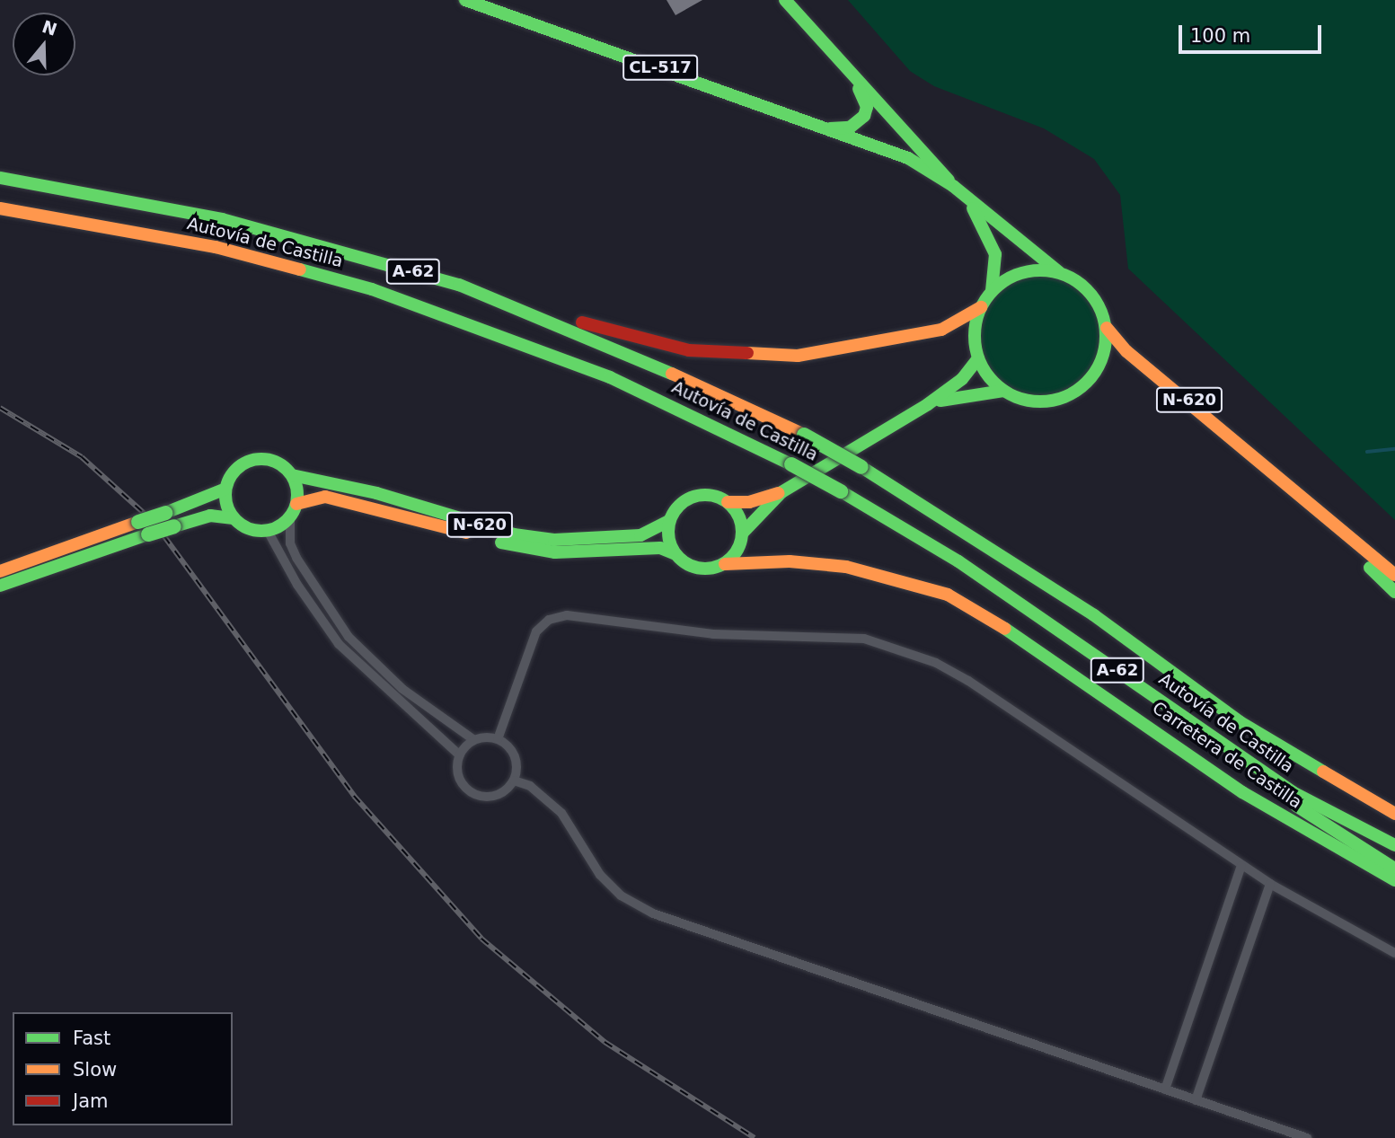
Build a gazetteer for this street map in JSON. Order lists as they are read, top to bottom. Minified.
{"streets":{"main road":["CL-517","Autovía de Castilla","A-62","N-620","Carretera de Castilla"]},"crossings":[["CL-517","N-620"],["N-620","Carretera de Castilla"]],"legend":["Fast","Slow","Jam"],"scale_bar":"100 m","north":"top"}
